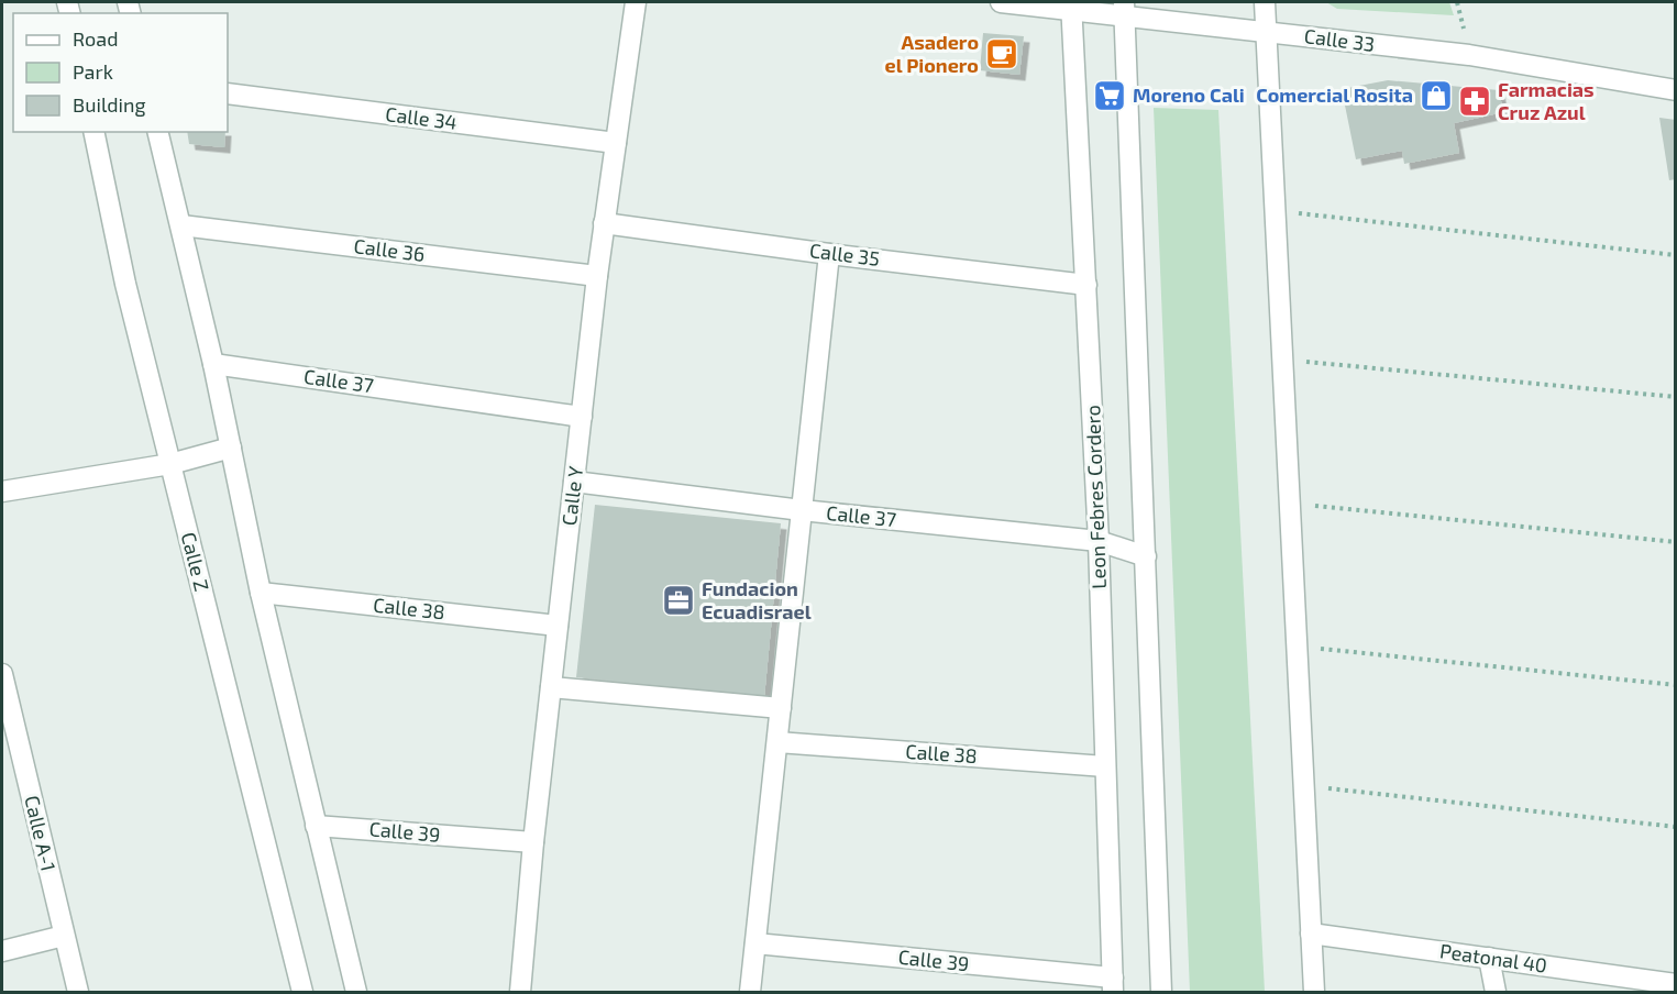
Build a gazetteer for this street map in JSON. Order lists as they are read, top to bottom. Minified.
{"streets":{"street":["Calle 33","Calle 34","Calle 36","Calle 35","Calle 37","Calle Y","Leon Febres Cordero","Calle Z","Calle 38","Calle 39","Calle A-1","Peatonal 40"]},"crossings":[["Calle 33","Leon Febres Cordero"],["Calle 34","Calle Y"],["Calle 36","Calle Y"],["Calle 35","Calle Y"],["Calle 35","Leon Febres Cordero"],["Calle 37","Calle Y"],["Calle 37","Leon Febres Cordero"],["Calle Y","Calle 38"],["Calle Y","Calle 39"],["Leon Febres Cordero","Calle 38"],["Leon Febres Cordero","Calle 39"]],"places":{"cafe":["Asadero el Pionero"],"supermarket":["Moreno Cali"],"shop":["Comercial Rosita"],"pharmacy":["Farmacias Cruz Azul"],"office":["Fundacion Ecuadisrael"]},"legend":["Road","Park","Building"]}
